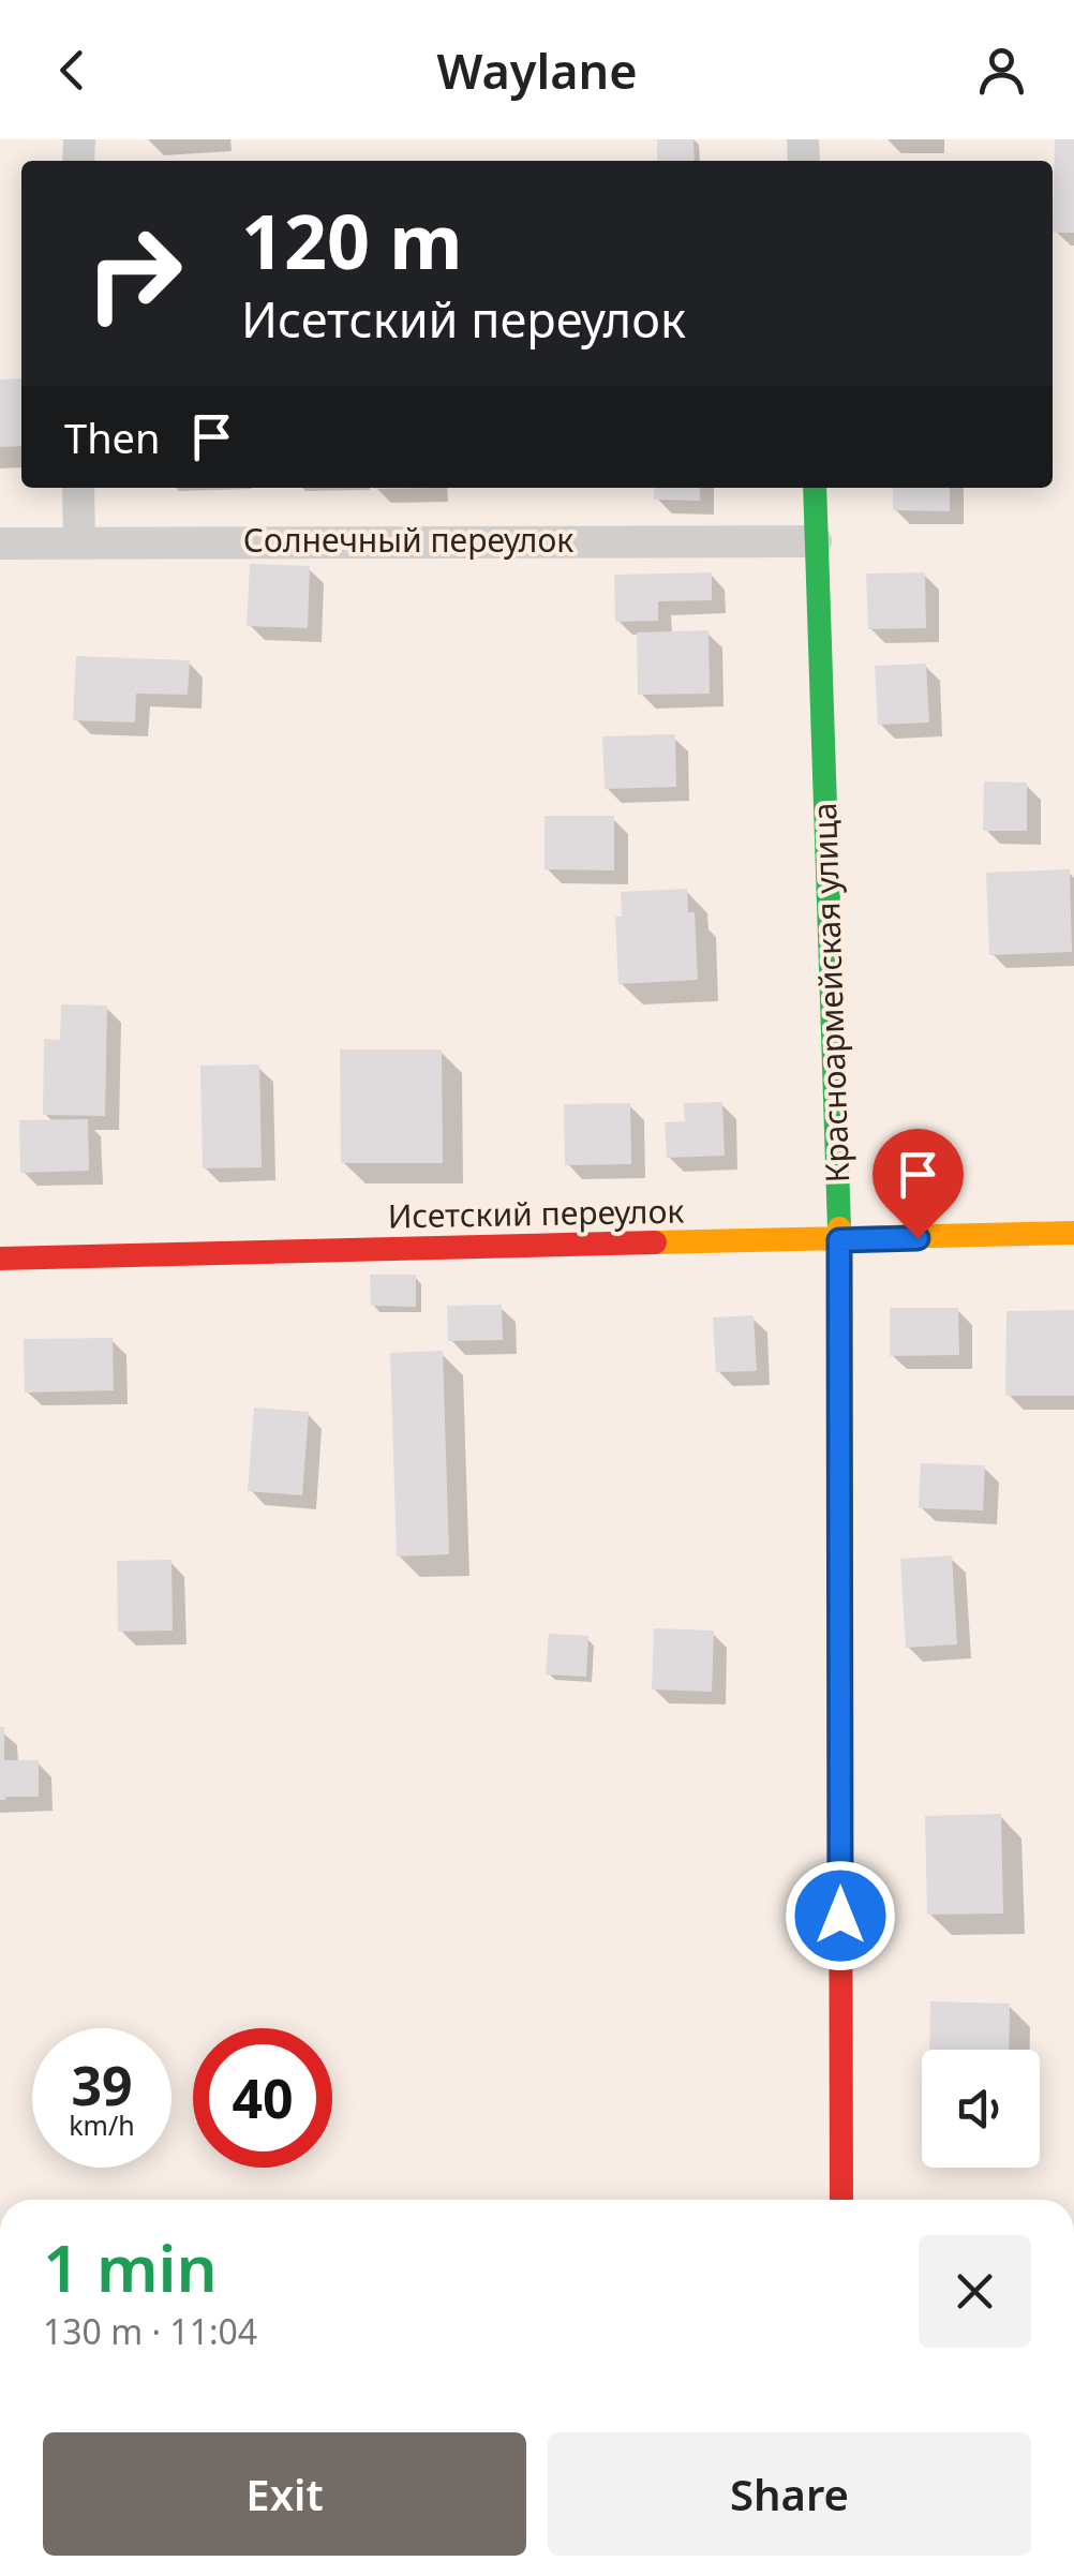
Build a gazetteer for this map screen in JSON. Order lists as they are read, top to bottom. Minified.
{"streets":{"street":["Солнечный переулок","Красноармейская улица","Исетский переулок"]},"crossings":[["Солнечный переулок","Красноармейская улица"],["Красноармейская улица","Исетский переулок"]],"page":{"header":"Waylane","turn":["120 m","Исетский переулок"],"then":"Then","speed":"39 km/h","limit":"40","heading":["1 min","130 m · 11:04"],"buttons":["Exit","Share"]}}
